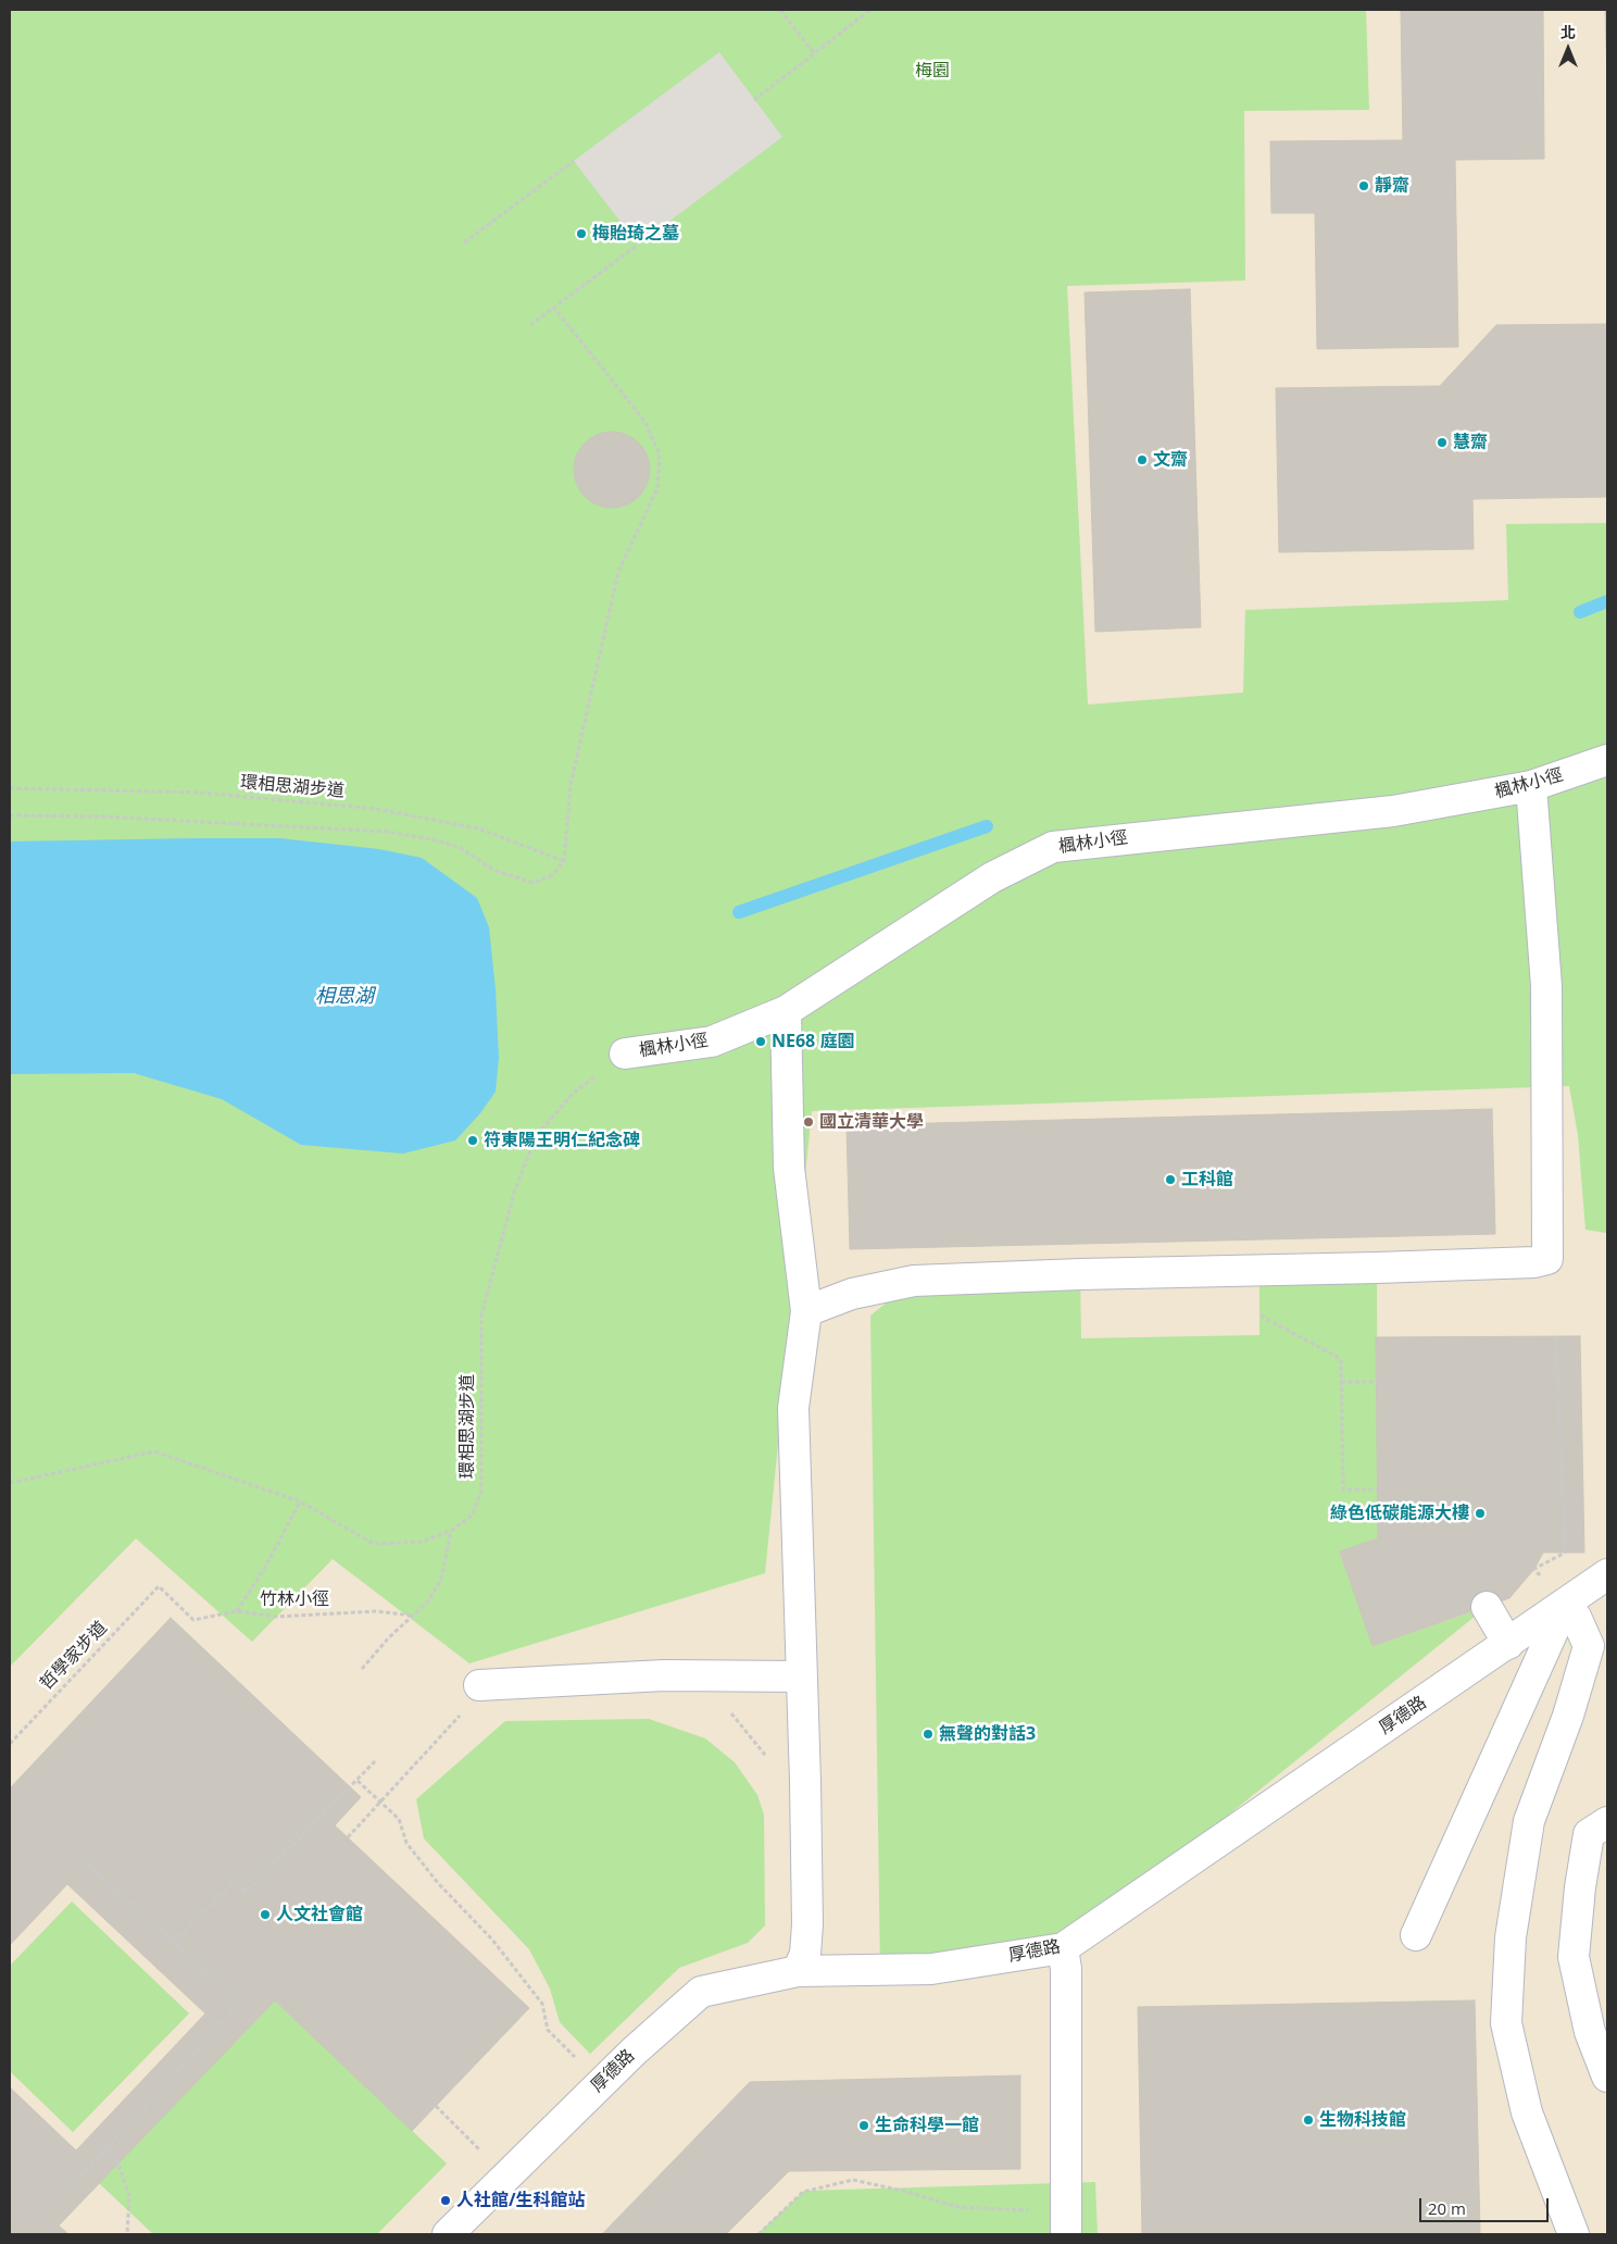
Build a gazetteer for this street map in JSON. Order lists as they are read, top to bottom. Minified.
{"streets":{"lane":["楓林小徑","厚德路"],"path":["環相思湖步道","竹林小徑","哲學家步道"]},"crossings":[["楓林小徑","環相思湖步道"],["竹林小徑","哲學家步道"]],"water":["相思湖"],"parks":["梅園"],"places":["靜齋","梅貽琦之墓","慧齋","文齋","NE68 庭園","國立清華大學","符東陽王明仁紀念碑","工科館","綠色低碳能源大樓","無聲的對話3","人文社會館","生物科技館","生命科學一館","人社館/生科館站"],"scale_bar":"20 m","north":"top"}
